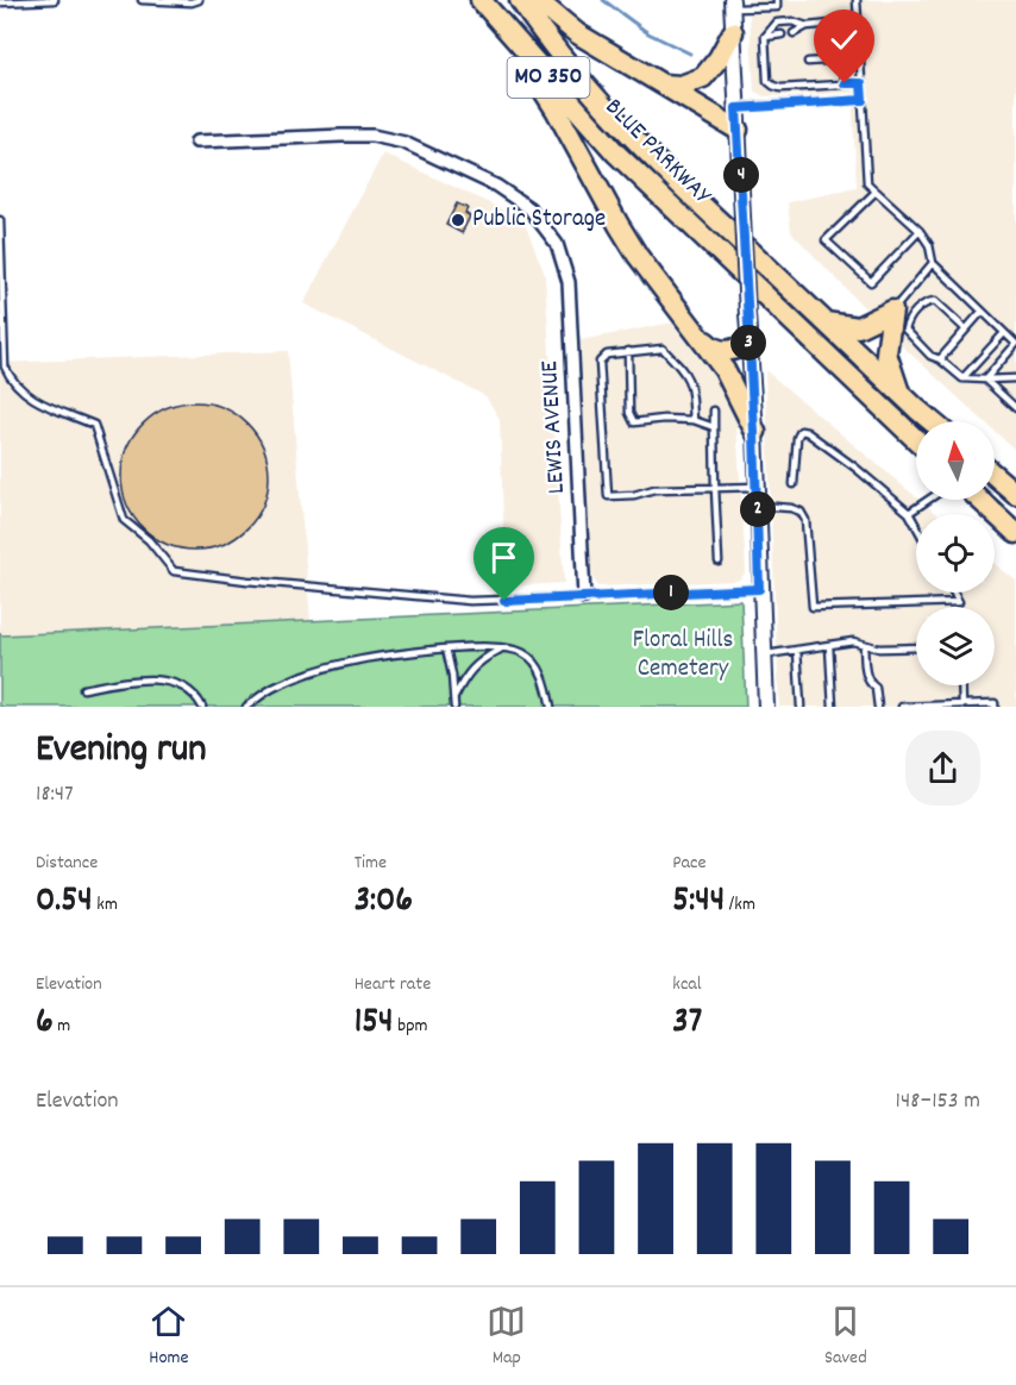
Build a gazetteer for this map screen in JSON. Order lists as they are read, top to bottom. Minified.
{"streets":{"highway":["MO 350","BLUE PARKWAY"],"street":["LEWIS AVENUE"]},"parks":["Floral Hills Cemetery"],"places":["Public Storage"],"north":"top","page":{"pins":["4","3","2","1"],"heading":["Evening run","18:47"],"stats":[["Distance","0.54 km"],["Time","3:06"],["Pace","5:44 /km"],["Elevation","6 m"],["Heart rate","154 bpm"],["kcal","37"]],"chart":["Elevation","148–153 m"],"tabs":["Home","Map","Saved"]}}
